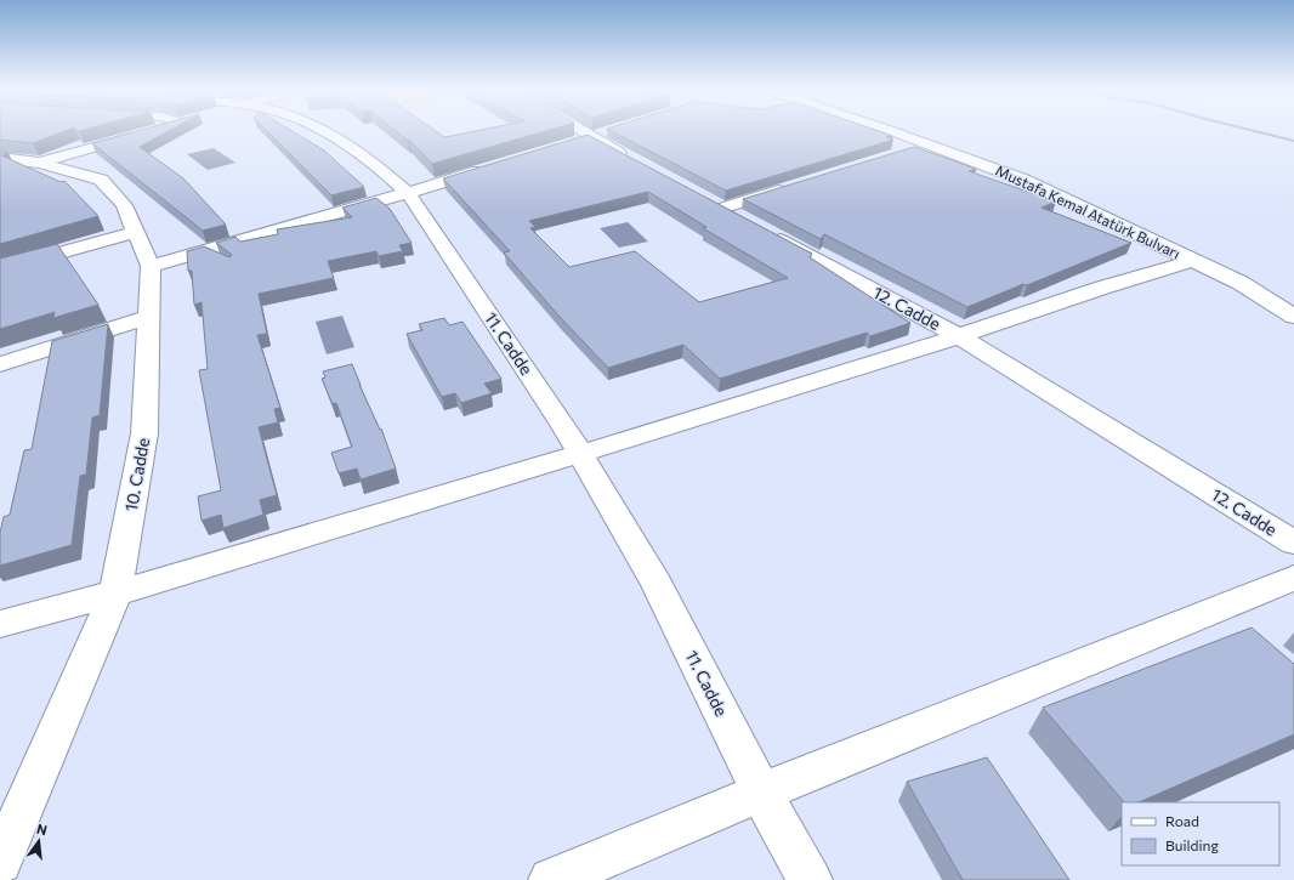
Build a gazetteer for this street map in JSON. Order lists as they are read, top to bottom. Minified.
{"streets":{"street":["Mustafa Kemal Atatürk Bulvarı","12. Cadde","11. Cadde","10. Cadde"]},"crossings":[["11. Cadde","10. Cadde"]],"legend":["Road","Building"],"north":"top"}
